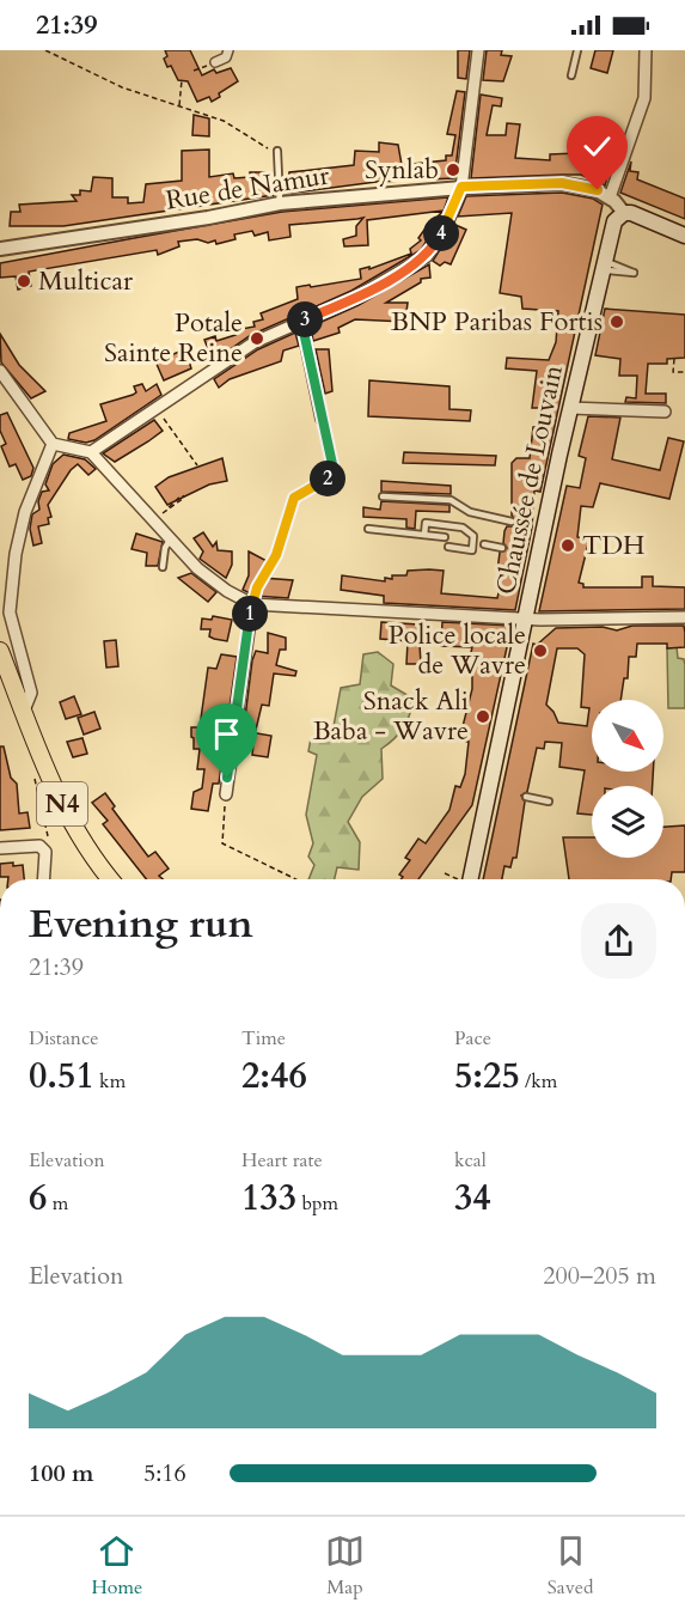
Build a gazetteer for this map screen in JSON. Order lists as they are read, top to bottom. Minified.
{"streets":{"main road":["Chaussée de Louvain","N4"],"street":["Rue de Namur"]},"crossings":[["Rue de Namur","Chaussée de Louvain"]],"places":["Synlab","Multicar","BNP Paribas Fortis","Potale Sainte Reine","TDH","Police locale de Wavre","Snack Ali Baba - Wavre"],"north":"bottom right","page":{"status":"21:39","pins":["4","3","2","1"],"heading":["Evening run","21:39"],"stats":[["Distance","0.51 km"],["Time","2:46"],["Pace","5:25 /km"],["Elevation","6 m"],["Heart rate","133 bpm"],["kcal","34"]],"chart":["Elevation","200–205 m"],"list":[{"name":"100 m","note":"5:16"}],"tabs":["Home","Map","Saved"]}}
